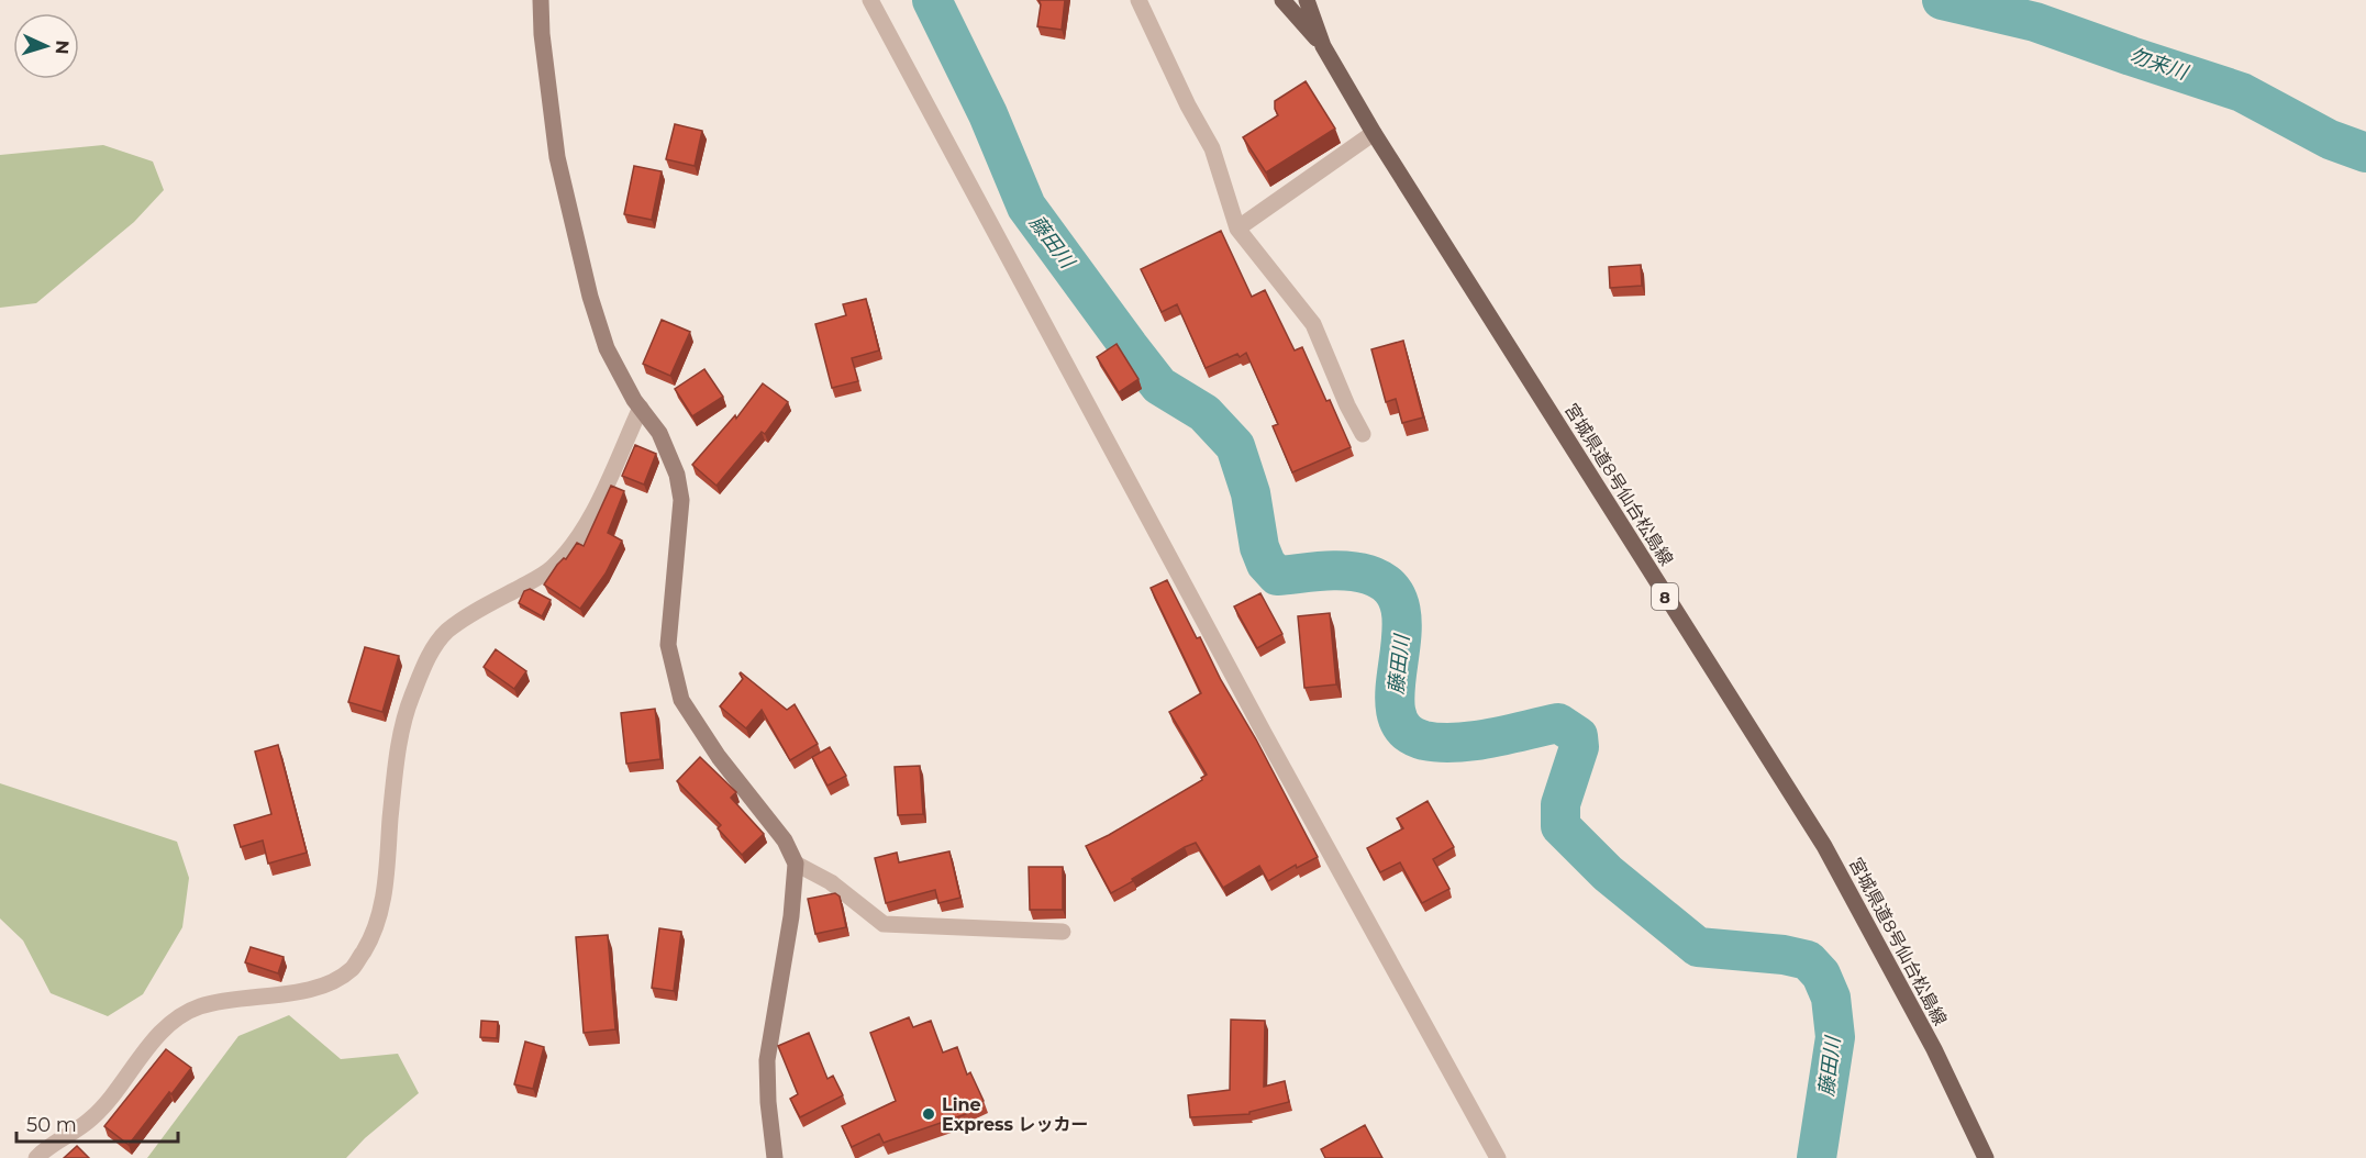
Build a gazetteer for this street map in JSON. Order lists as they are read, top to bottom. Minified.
{"streets":{"main road":["宮城県道8号仙台松島線","8"]},"water":["勿来川","藤田川"],"places":["Line Express レッカー"],"scale_bar":"50 m","north":"right"}
